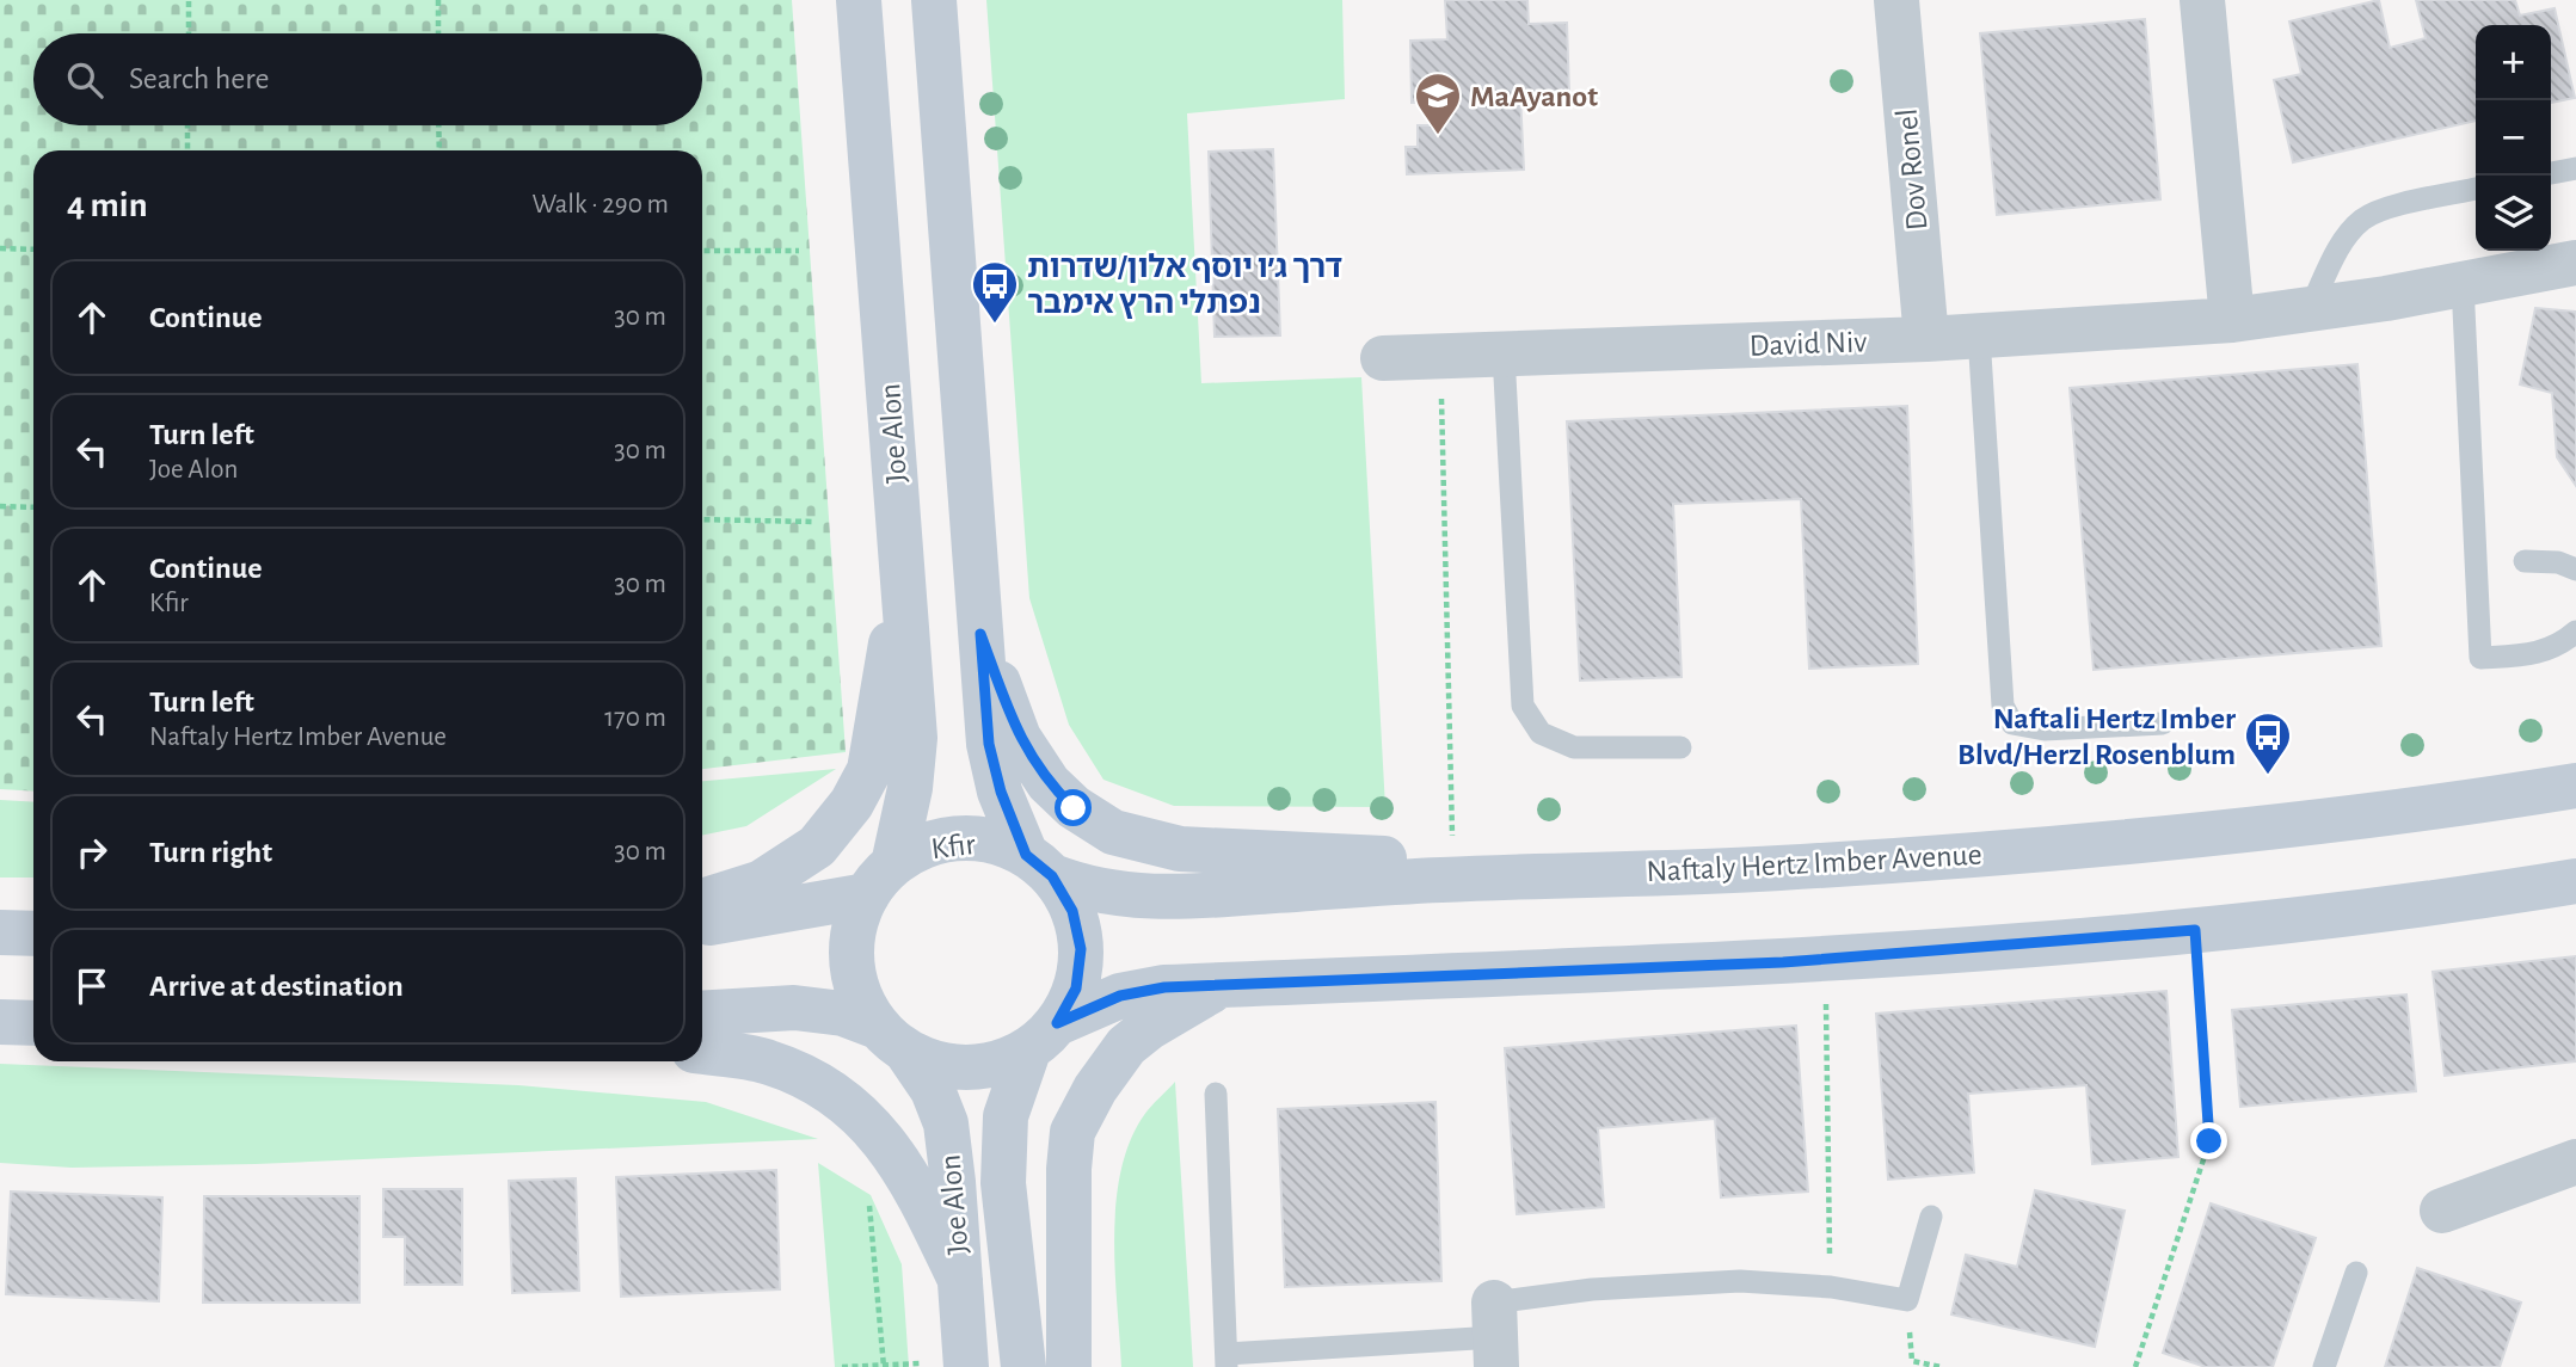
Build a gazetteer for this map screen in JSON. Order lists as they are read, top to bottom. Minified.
{"streets":{"main road":["Joe Alon","Kfir","Naftaly Hertz Imber Avenue"],"street":["Dov Ronel","David Niv"]},"crossings":[["Dov Ronel","David Niv"],["Joe Alon","Kfir"],["Joe Alon","Naftaly Hertz Imber Avenue"],["Kfir","Naftaly Hertz Imber Avenue"]],"places":{"school or university":["MaAyanot"],"bus stop":["דרך ג׳ו יוסף אלון/שדרות נפתלי הרץ אימבר","Naftali Hertz Imber Blvd/Herzl Rosenblum"]},"page":{"map_buttons":["+","−"],"search":"Search here","heading":["4 min","Walk · 290 m"],"list":[["Continue","30 m"],["Turn left","Joe Alon","30 m"],["Continue","Kfir","30 m"],["Turn left","Naftaly Hertz Imber Avenue","170 m"],["Turn right","30 m"],"Arrive at destination"]}}
